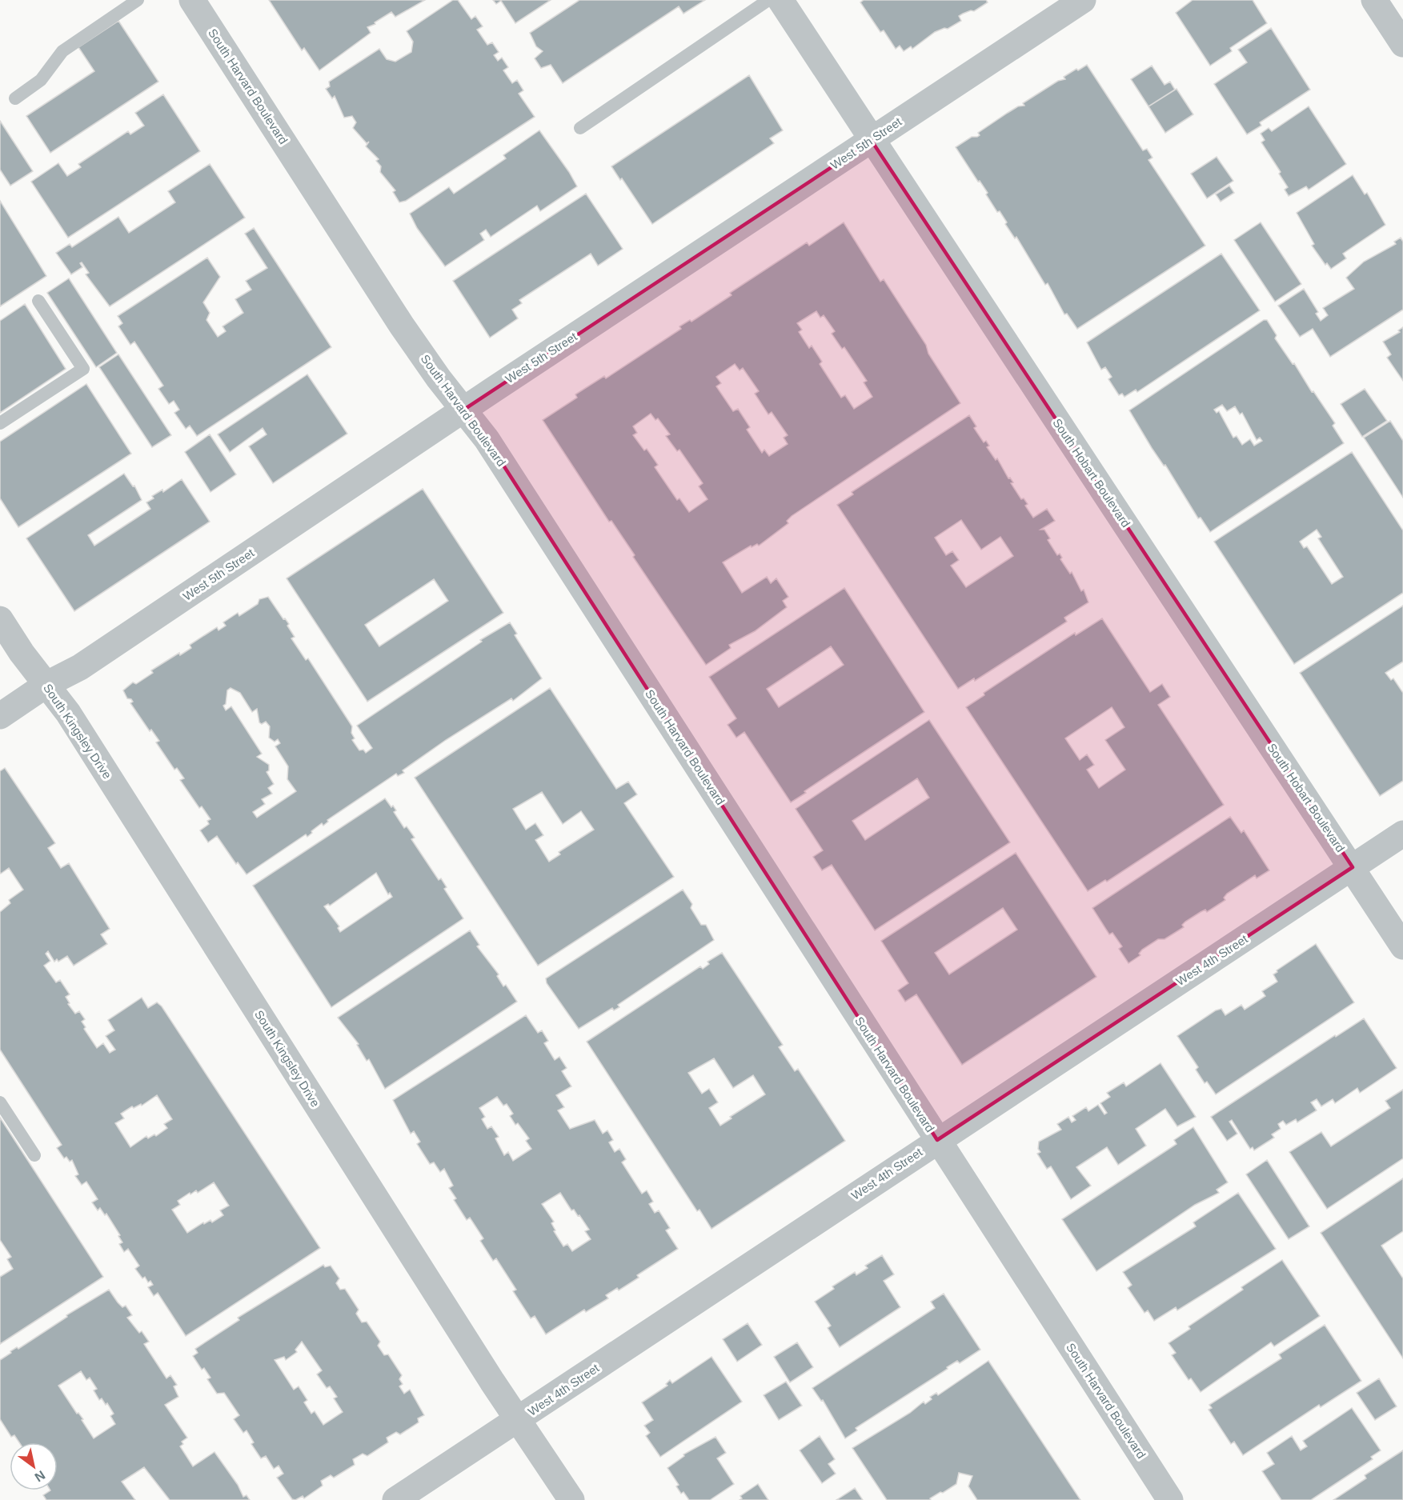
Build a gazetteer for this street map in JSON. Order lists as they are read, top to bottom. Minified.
{"streets":{"street":["South Harvard Boulevard","West 5th Street","South Hobart Boulevard","South Kingsley Drive","West 4th Street"]},"crossings":[["South Harvard Boulevard","West 5th Street"],["South Harvard Boulevard","West 4th Street"],["West 5th Street","South Hobart Boulevard"],["West 5th Street","South Kingsley Drive"],["South Hobart Boulevard","West 4th Street"],["South Kingsley Drive","West 4th Street"]],"north":"bottom right"}
